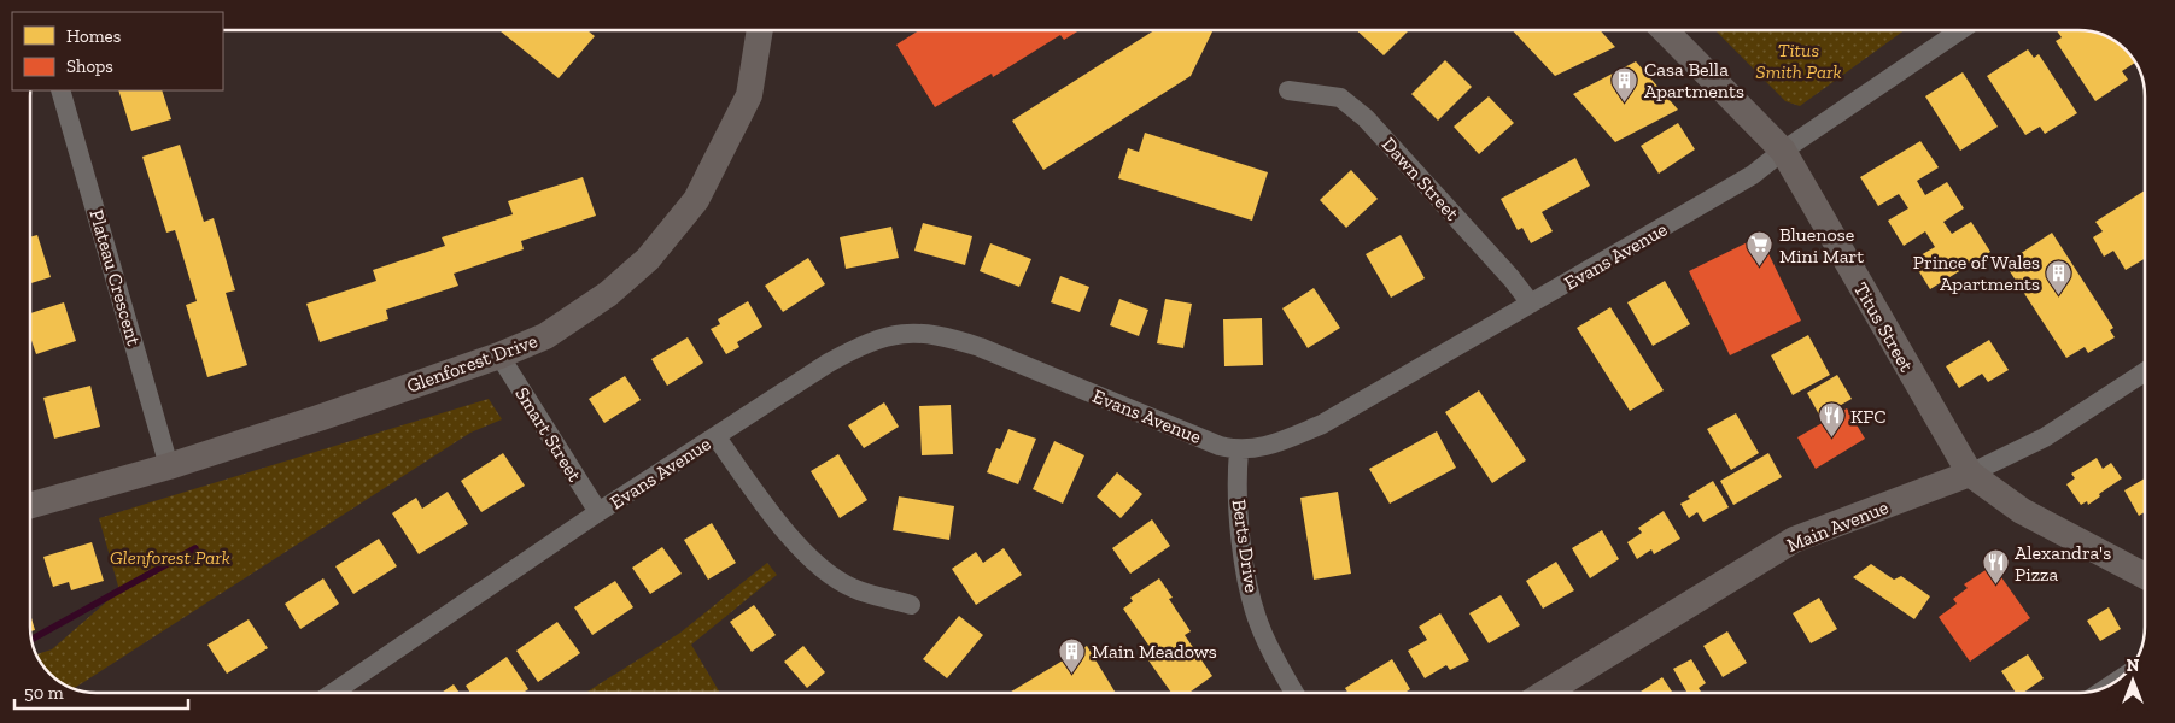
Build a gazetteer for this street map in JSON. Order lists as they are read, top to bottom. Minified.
{"streets":{"street":["Dawn Street","Evans Avenue","Plateau Crescent","Titus Street","Glenforest Drive","Smart Street","Main Avenue","Berts Drive"]},"crossings":[["Dawn Street","Evans Avenue"],["Evans Avenue","Titus Street"],["Evans Avenue","Smart Street"],["Evans Avenue","Berts Drive"],["Plateau Crescent","Glenforest Drive"],["Titus Street","Main Avenue"],["Glenforest Drive","Smart Street"]],"parks":["Titus Smith Park","Glenforest Park"],"places":{"building":["Casa Bella Apartments","Prince of Wales Apartments","Main Meadows"],"supermarket":["Bluenose Mini Mart"],"restaurant":["KFC","Alexandra's Pizza"]},"legend":["Homes","Shops"],"scale_bar":"50 m","north":"top"}
